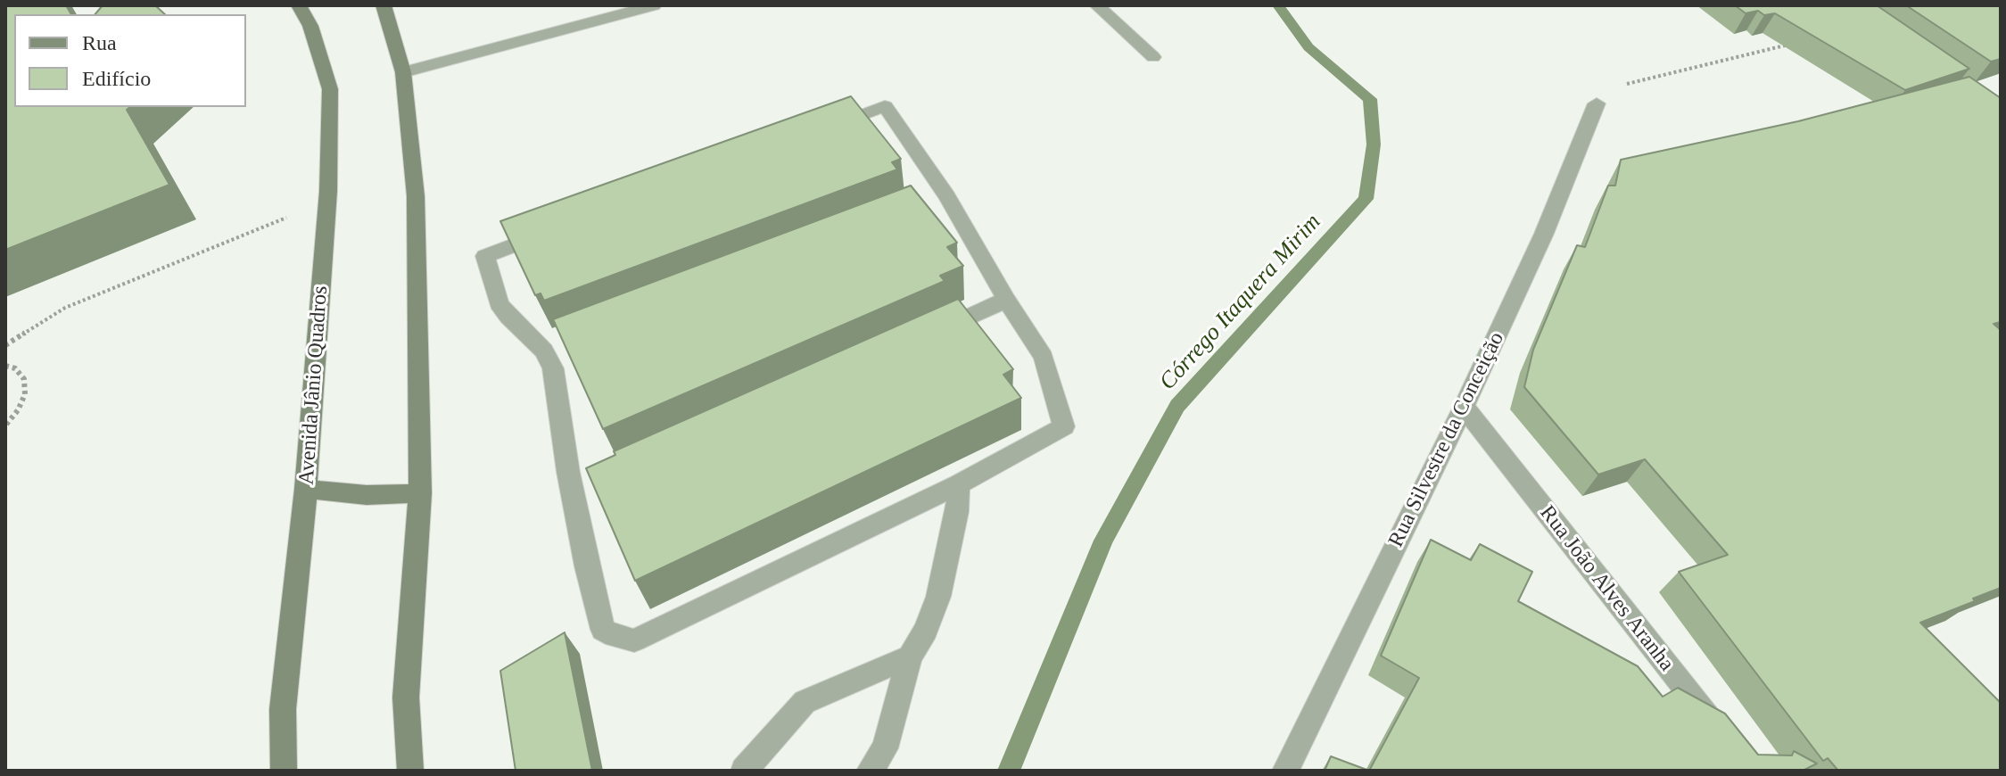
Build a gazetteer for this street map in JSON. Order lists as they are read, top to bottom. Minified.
{"streets":{"main road":["Avenida Jânio Quadros"],"street":["Rua Silvestre da Conceição","Rua João Alves Aranha"]},"crossings":[["Rua Silvestre da Conceição","Rua João Alves Aranha"]],"water":["Córrego Itaquera Mirim"],"legend":["Rua","Edifício"]}
